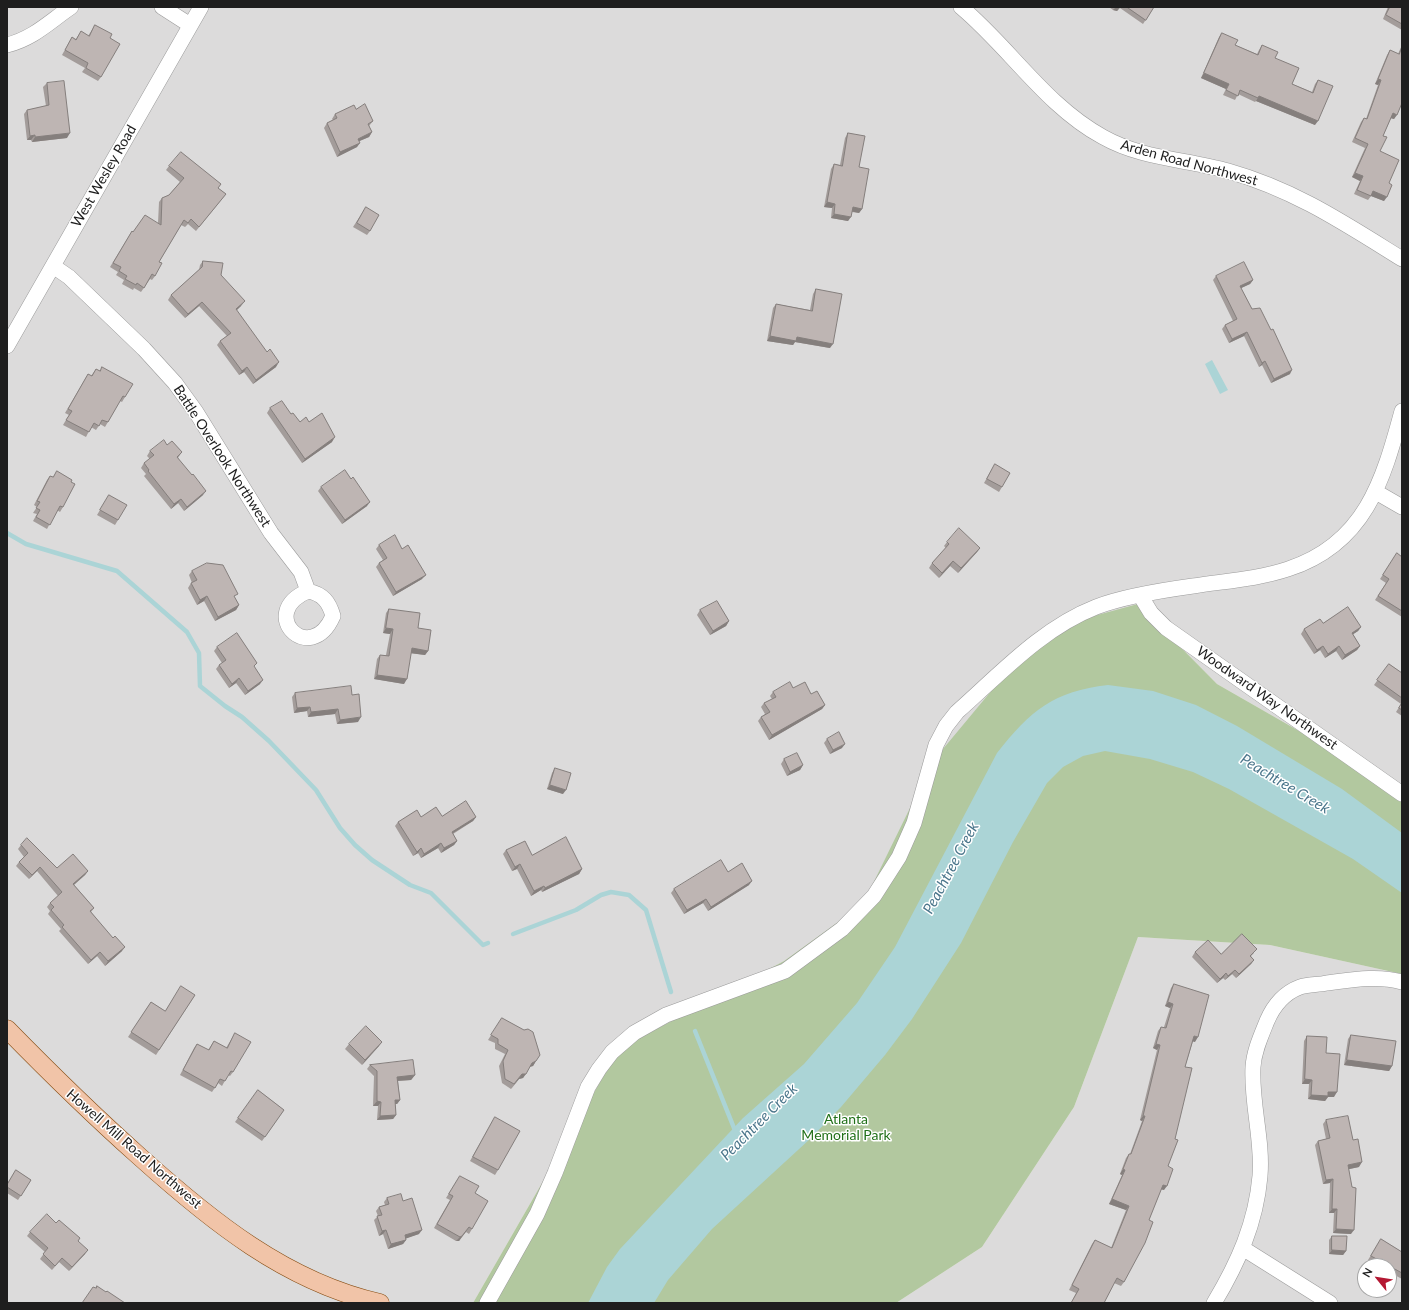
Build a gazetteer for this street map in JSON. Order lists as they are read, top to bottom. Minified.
{"streets":{"main road":["Howell Mill Road Northwest"],"street":["Arden Road Northwest","West Wesley Road","Battle Overlook Northwest","Woodward Way Northwest"]},"crossings":[["West Wesley Road","Battle Overlook Northwest"]],"water":["Peachtree Creek"],"parks":["Atlanta Memorial Park"],"north":"top left"}
